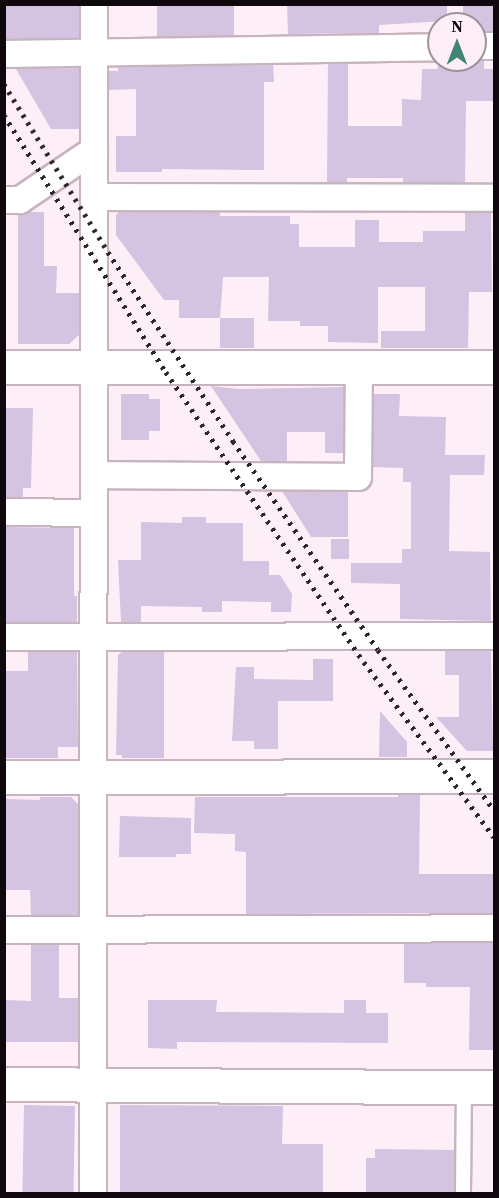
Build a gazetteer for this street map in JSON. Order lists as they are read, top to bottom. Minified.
{"north":"top"}
